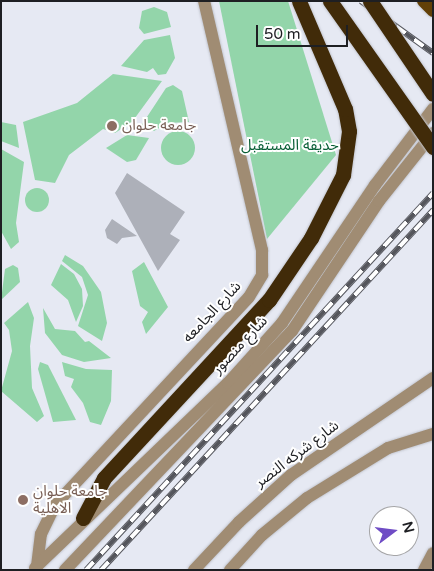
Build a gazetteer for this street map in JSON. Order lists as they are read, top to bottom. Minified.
{"streets":{"street":["شارع الجامعه","شارع منصور","شارع شركه النصر"]},"crossings":[["شارع الجامعه","شارع منصور"]],"parks":["حديقة المستقبل"],"places":["جامعة حلوان","جامعة حلوان الاهلية"],"scale_bar":"50 m","north":"right"}
